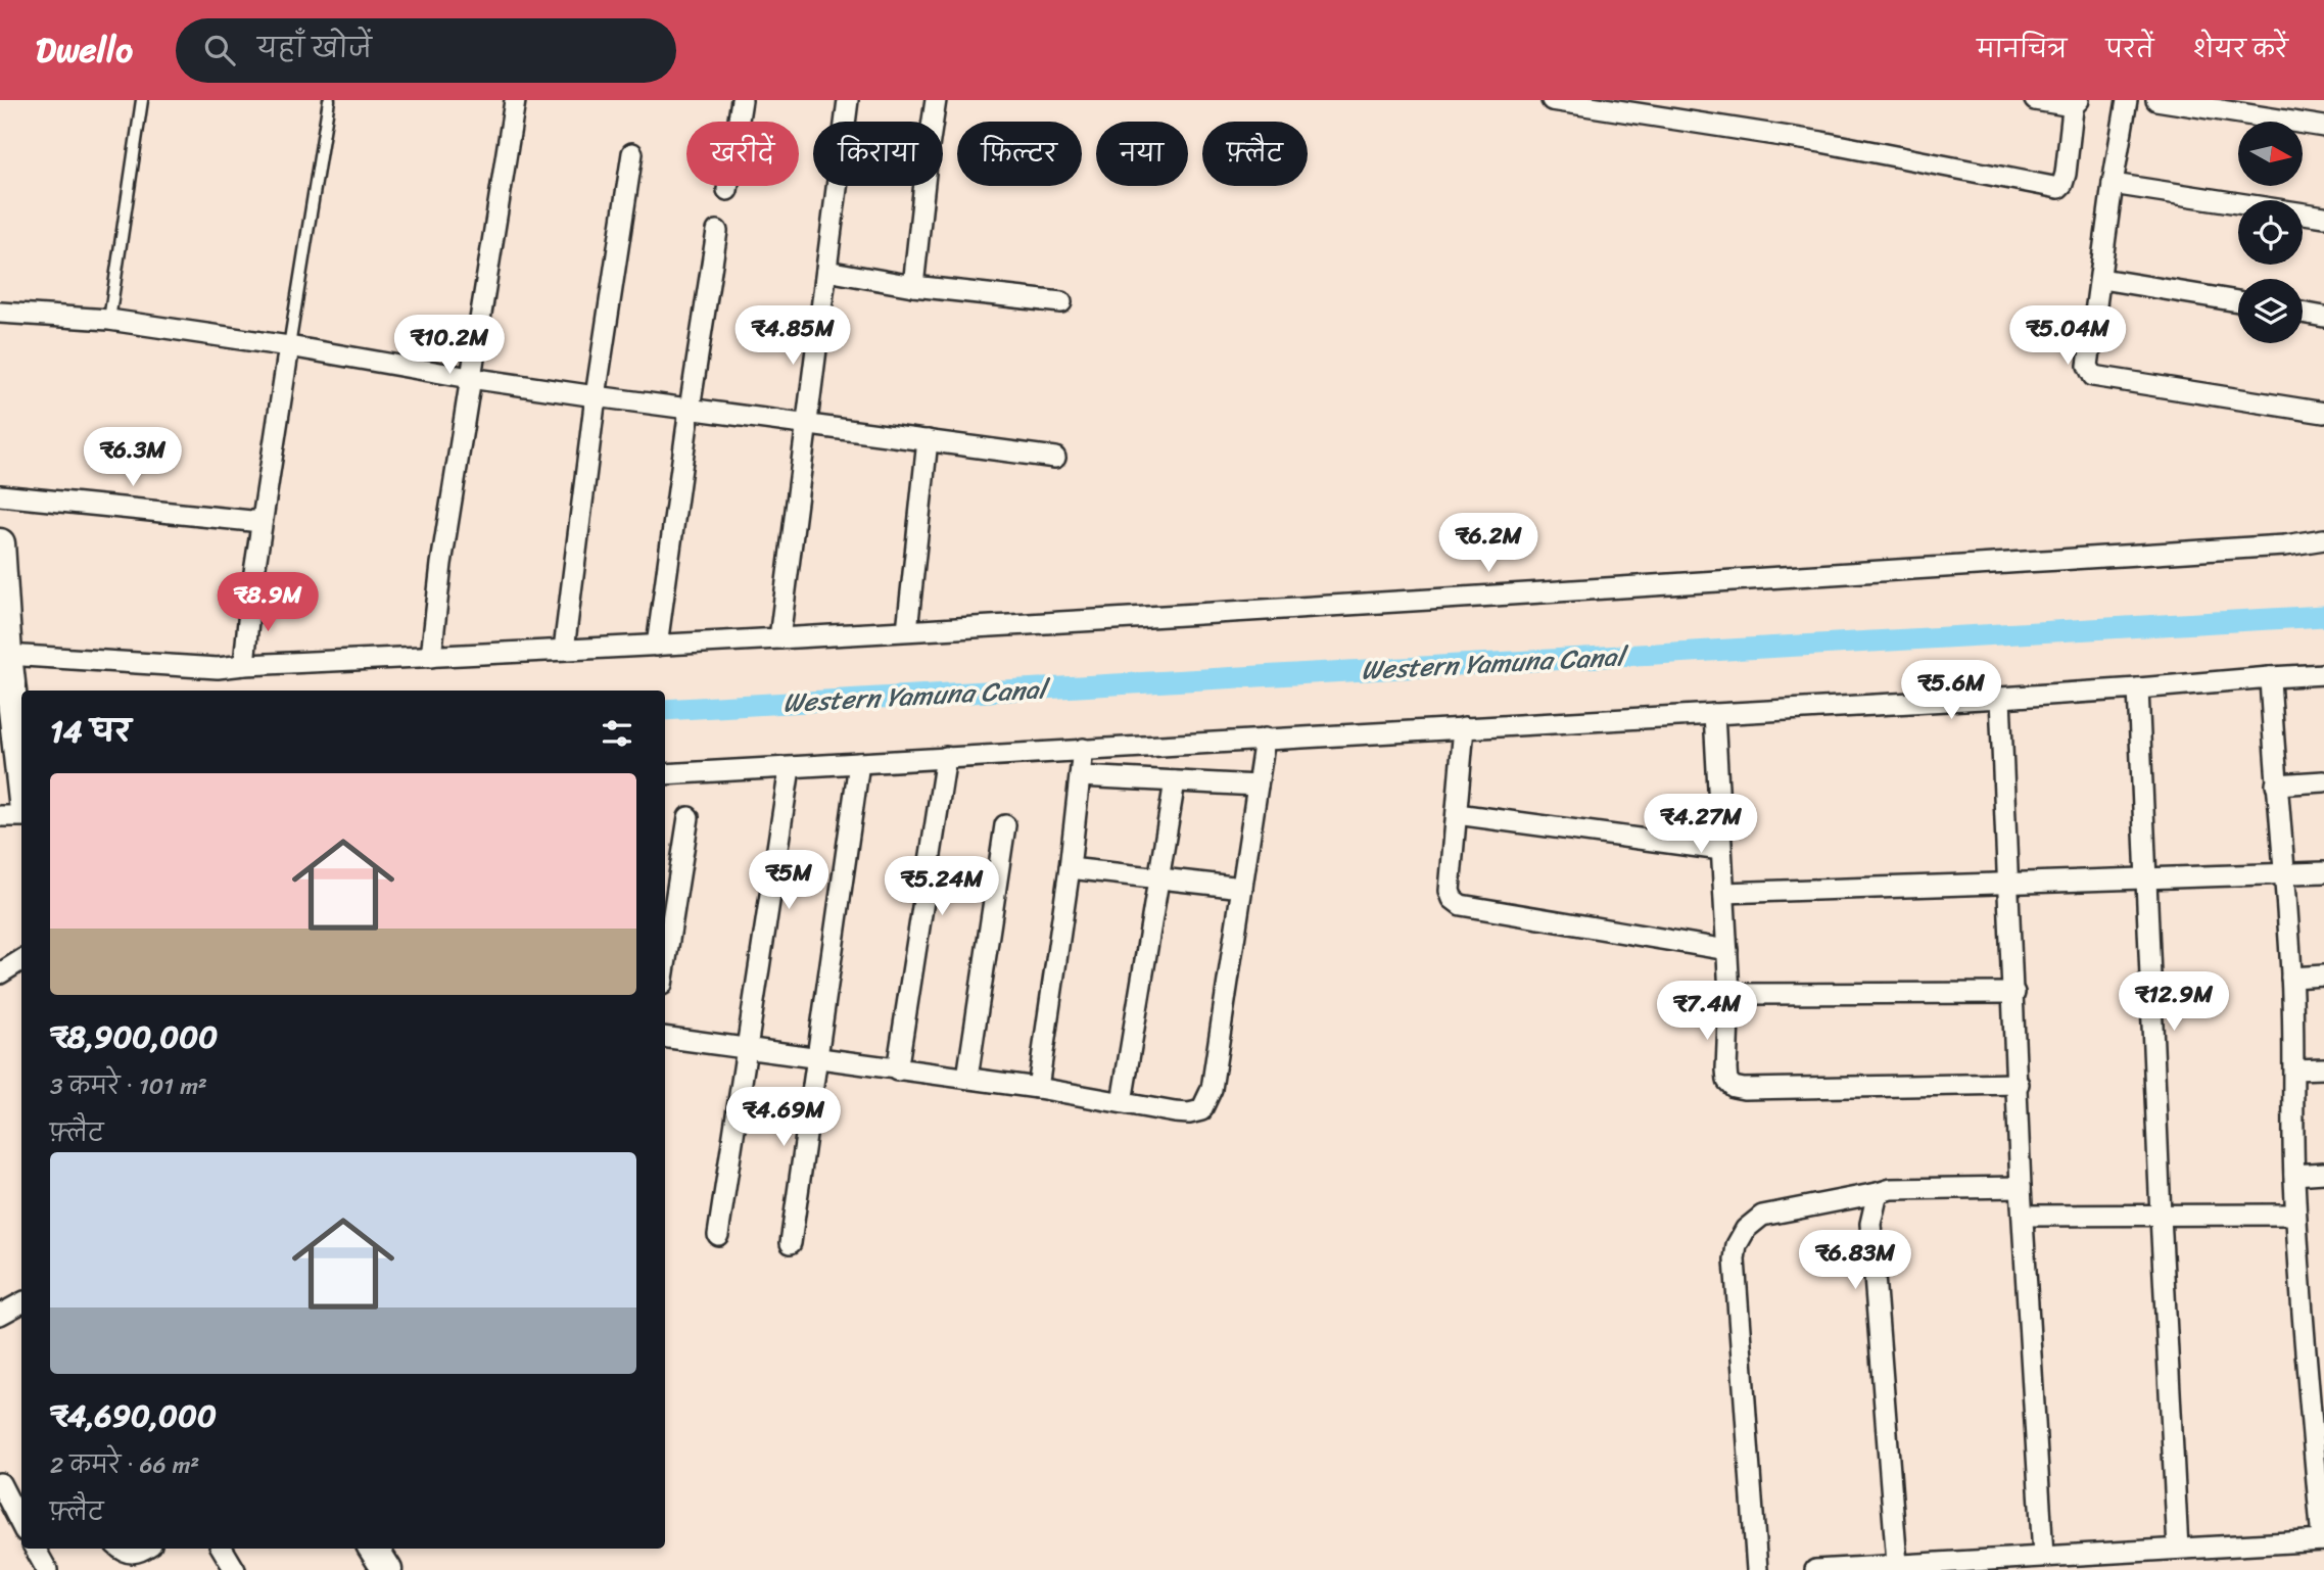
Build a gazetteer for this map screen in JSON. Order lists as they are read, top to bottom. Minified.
{"water":["Western Yamuna Canal"],"north":"right","page":{"header":"Dwello","search":"यहाँ खोजें","nav":["मानचित्र","परतें","शेयर करें"],"chip":["खरीदें","किराया","फ़िल्टर","नया","फ़्लैट"],"price":["₹4.85M","₹5.04M","₹10.2M","₹6.3M","₹6.2M","₹8.9M","₹5.6M","₹4.27M","₹5M","₹5.24M","₹12.9M","₹7.4M","₹4.69M","₹6.83M"],"heading":"14 घर","list":[{"name":"₹8,900,000","note":"3 कमरे · 101 m² · फ़्लैट"},{"name":"₹4,690,000","note":"2 कमरे · 66 m² · फ़्लैट"}]}}
